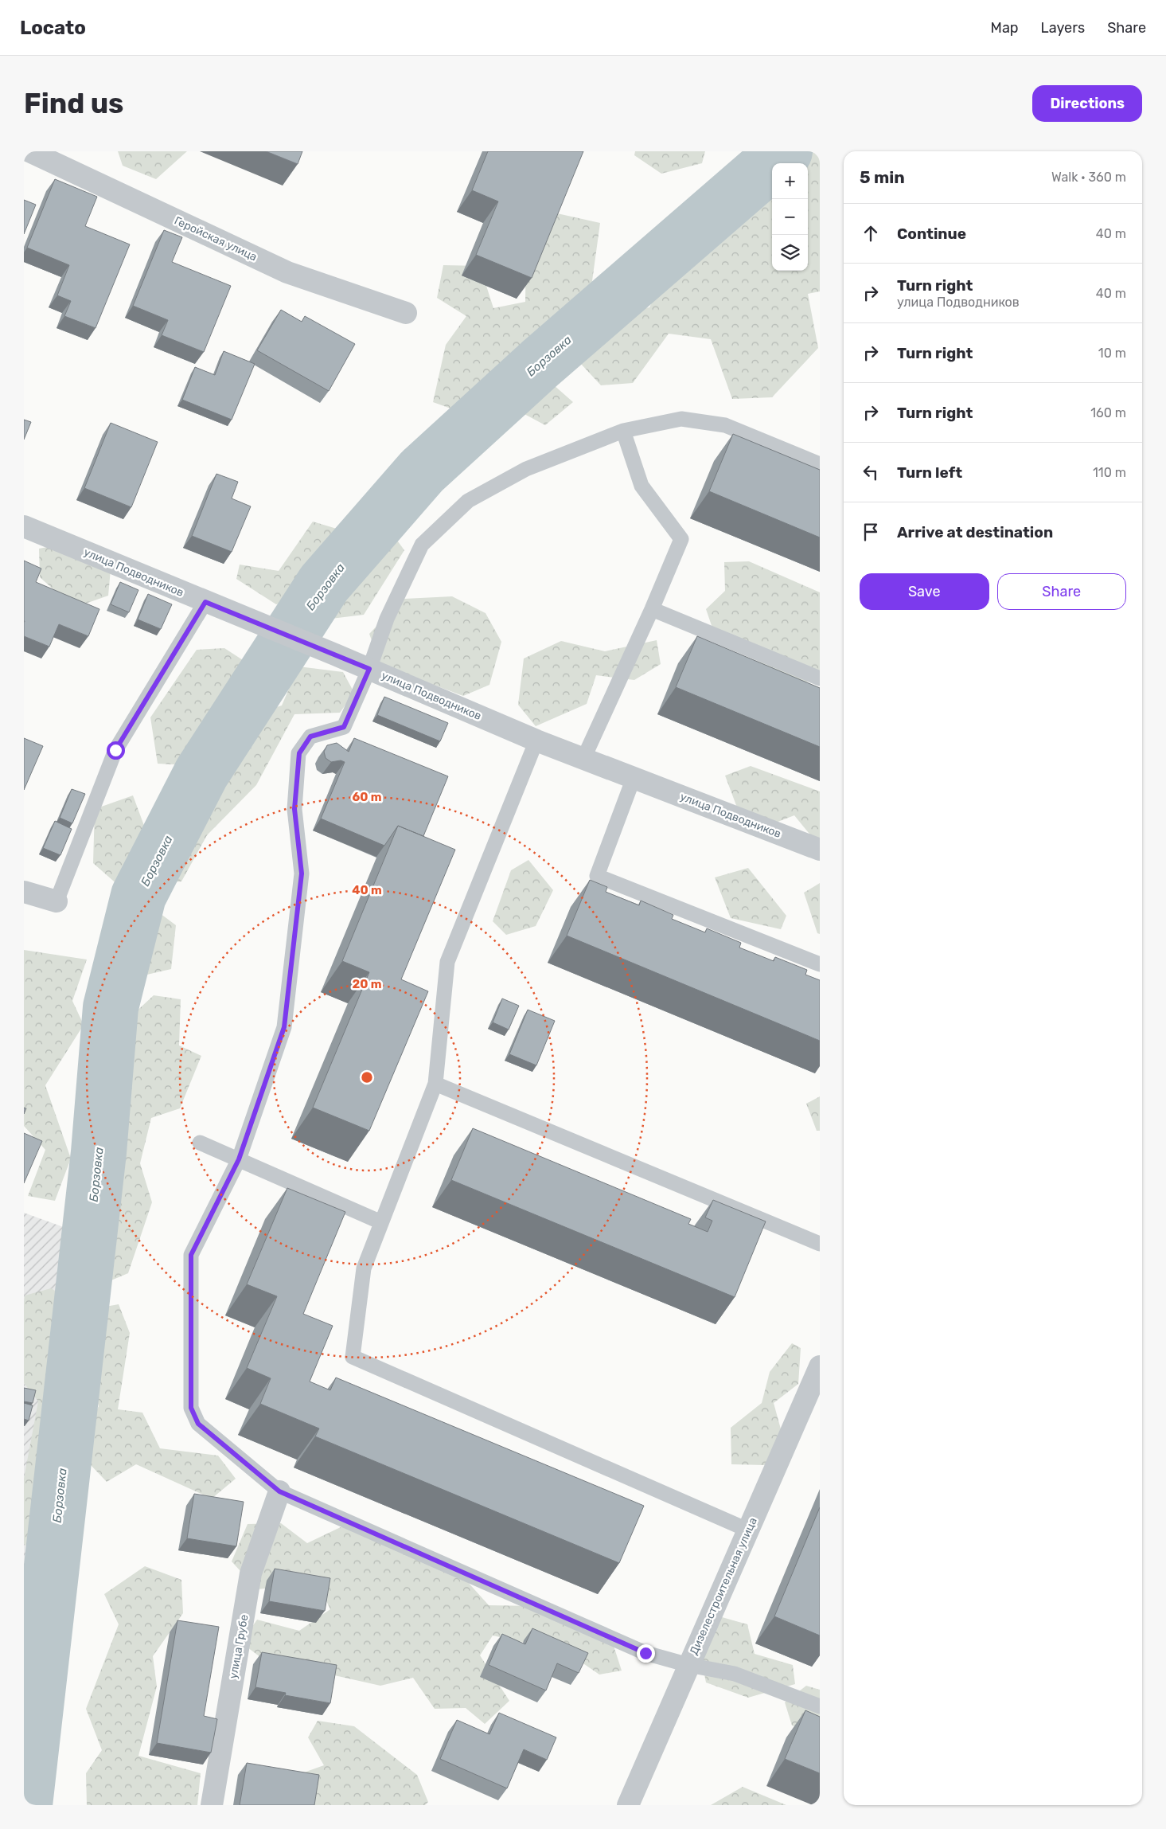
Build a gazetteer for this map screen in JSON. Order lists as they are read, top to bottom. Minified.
{"streets":{"street":["Геройская улица","улица Подводников","Дизелестроительная улица","улица Грубе"]},"water":["Борзовка"],"page":{"header":"Locato","nav":["Map","Layers","Share"],"buttons":["Directions",["Save","Share"]],"title":"Find us","heading":["5 min","Walk · 360 m"],"map_buttons":["+","−"],"list":[["Continue","40 m"],["Turn right","улица Подводников","40 m"],["Turn right","10 m"],["Turn right","160 m"],["Turn left","110 m"],"Arrive at destination"]},"rings":["60 m","40 m","20 m"]}
